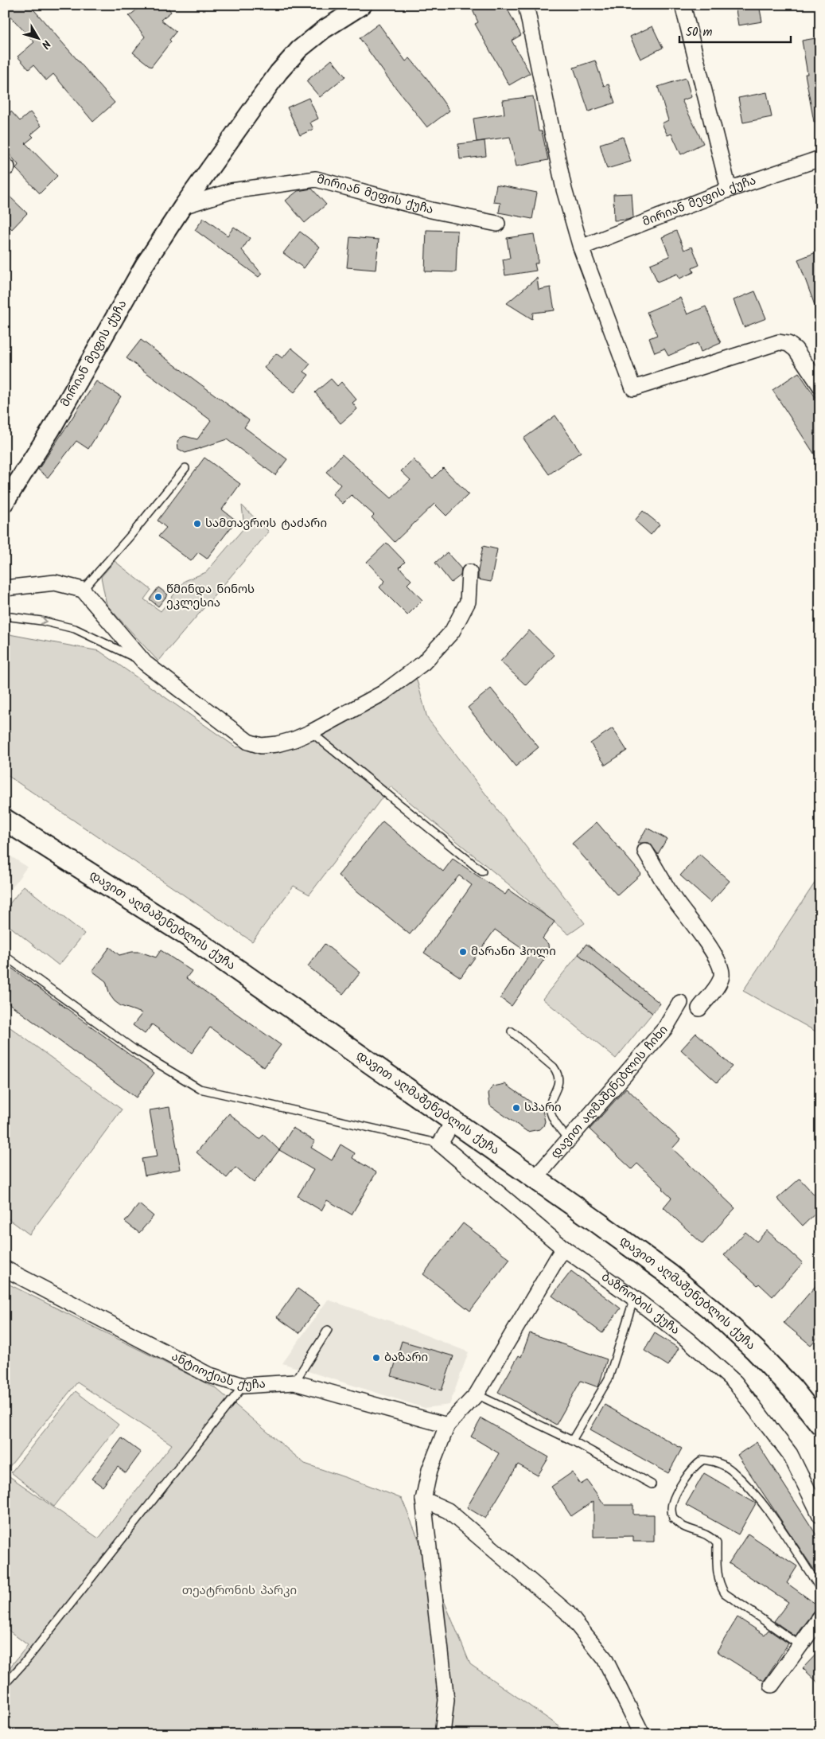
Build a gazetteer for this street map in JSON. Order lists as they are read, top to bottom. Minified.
{"streets":{"main road":["დავით აღმაშენებლის ქუჩა"],"street":["მირიან მეფის ქუჩა","დავით აღმაშენებლის ჩიხი","ბაზრობის ქუჩა","ანტიოქიას ქუჩა"]},"crossings":[["დავით აღმაშენებლის ქუჩა","დავით აღმაშენებლის ჩიხი"]],"parks":["თეატრონის პარკი"],"places":["სამთავროს ტაძარი","წმინდა ნინოს ეკლესია","მარანი ჰოლი","სპარი","ბაზარი"],"scale_bar":"50 m","north":"bottom right"}
